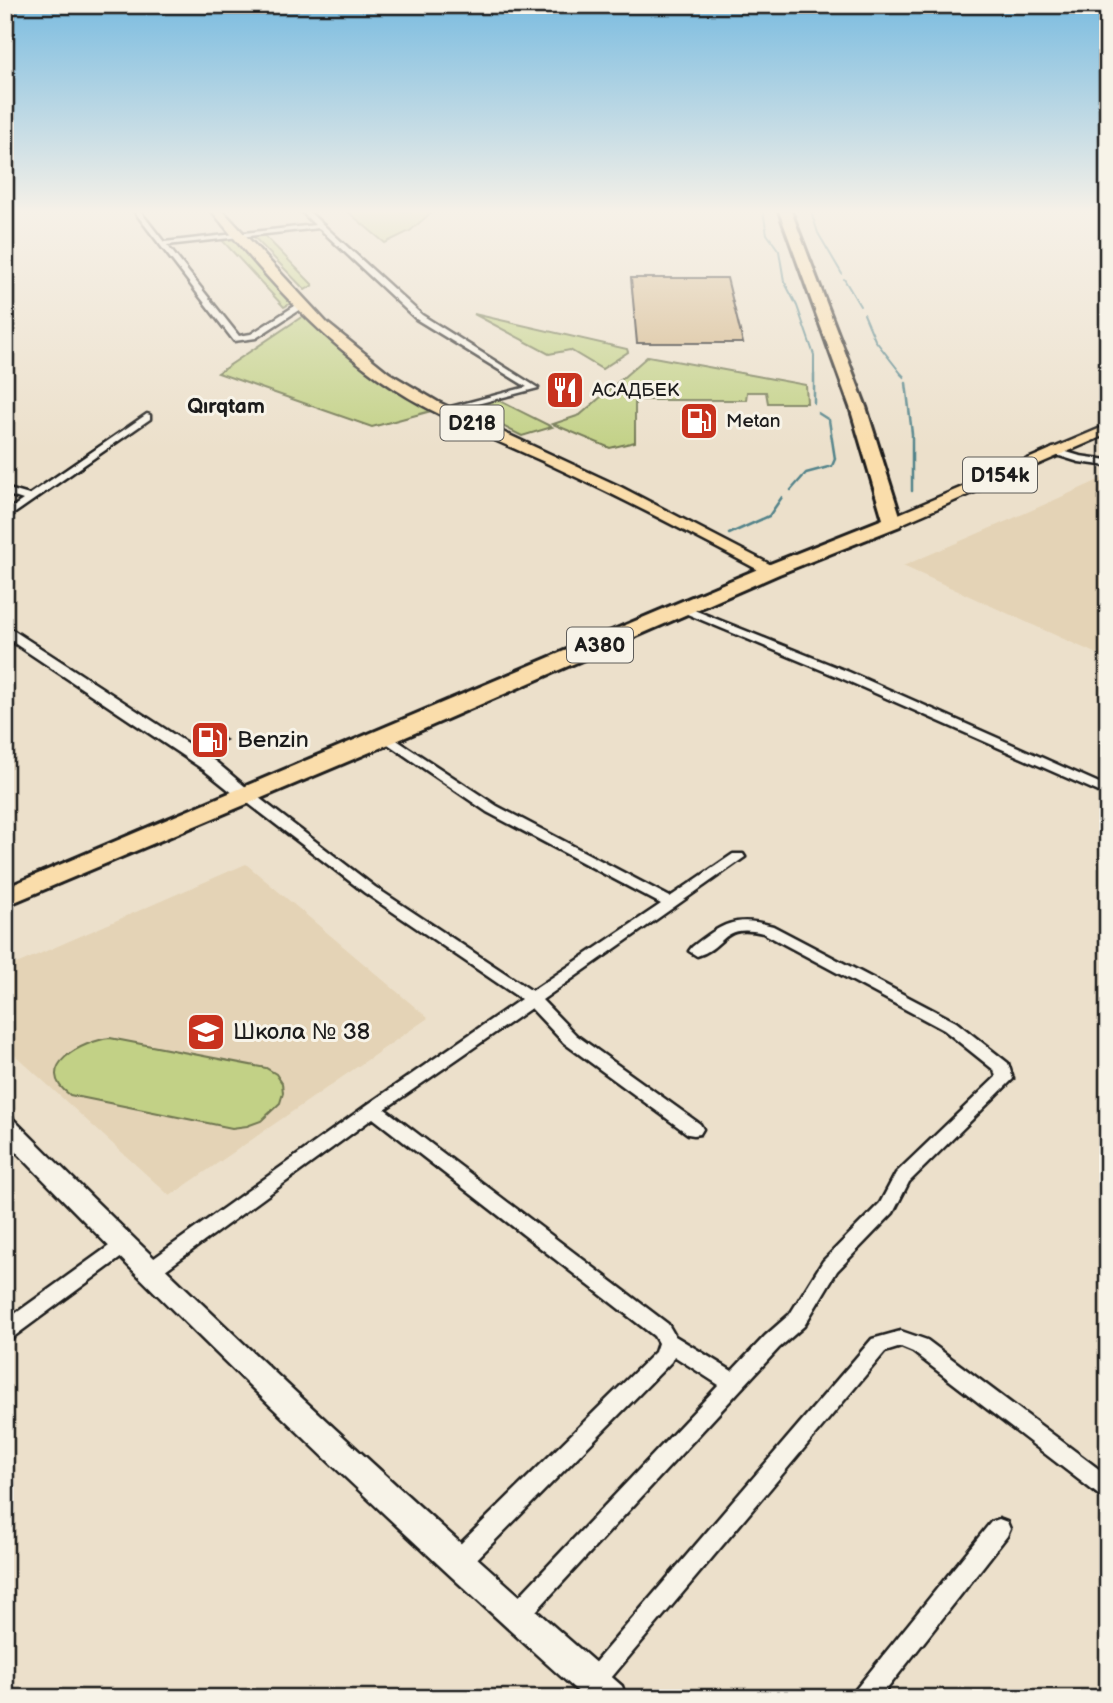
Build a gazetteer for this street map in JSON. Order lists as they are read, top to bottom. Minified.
{"streets":{"highway":["A380"],"main road":["D218","D154k"]},"crossings":[["D218","A380"],["D154k","A380"]],"districts":["Qırqtam"],"places":{"restaurant":["АСАДБЕК"],"fuel station":["Metan","Benzin"],"school or university":["Школа № 38"]}}
